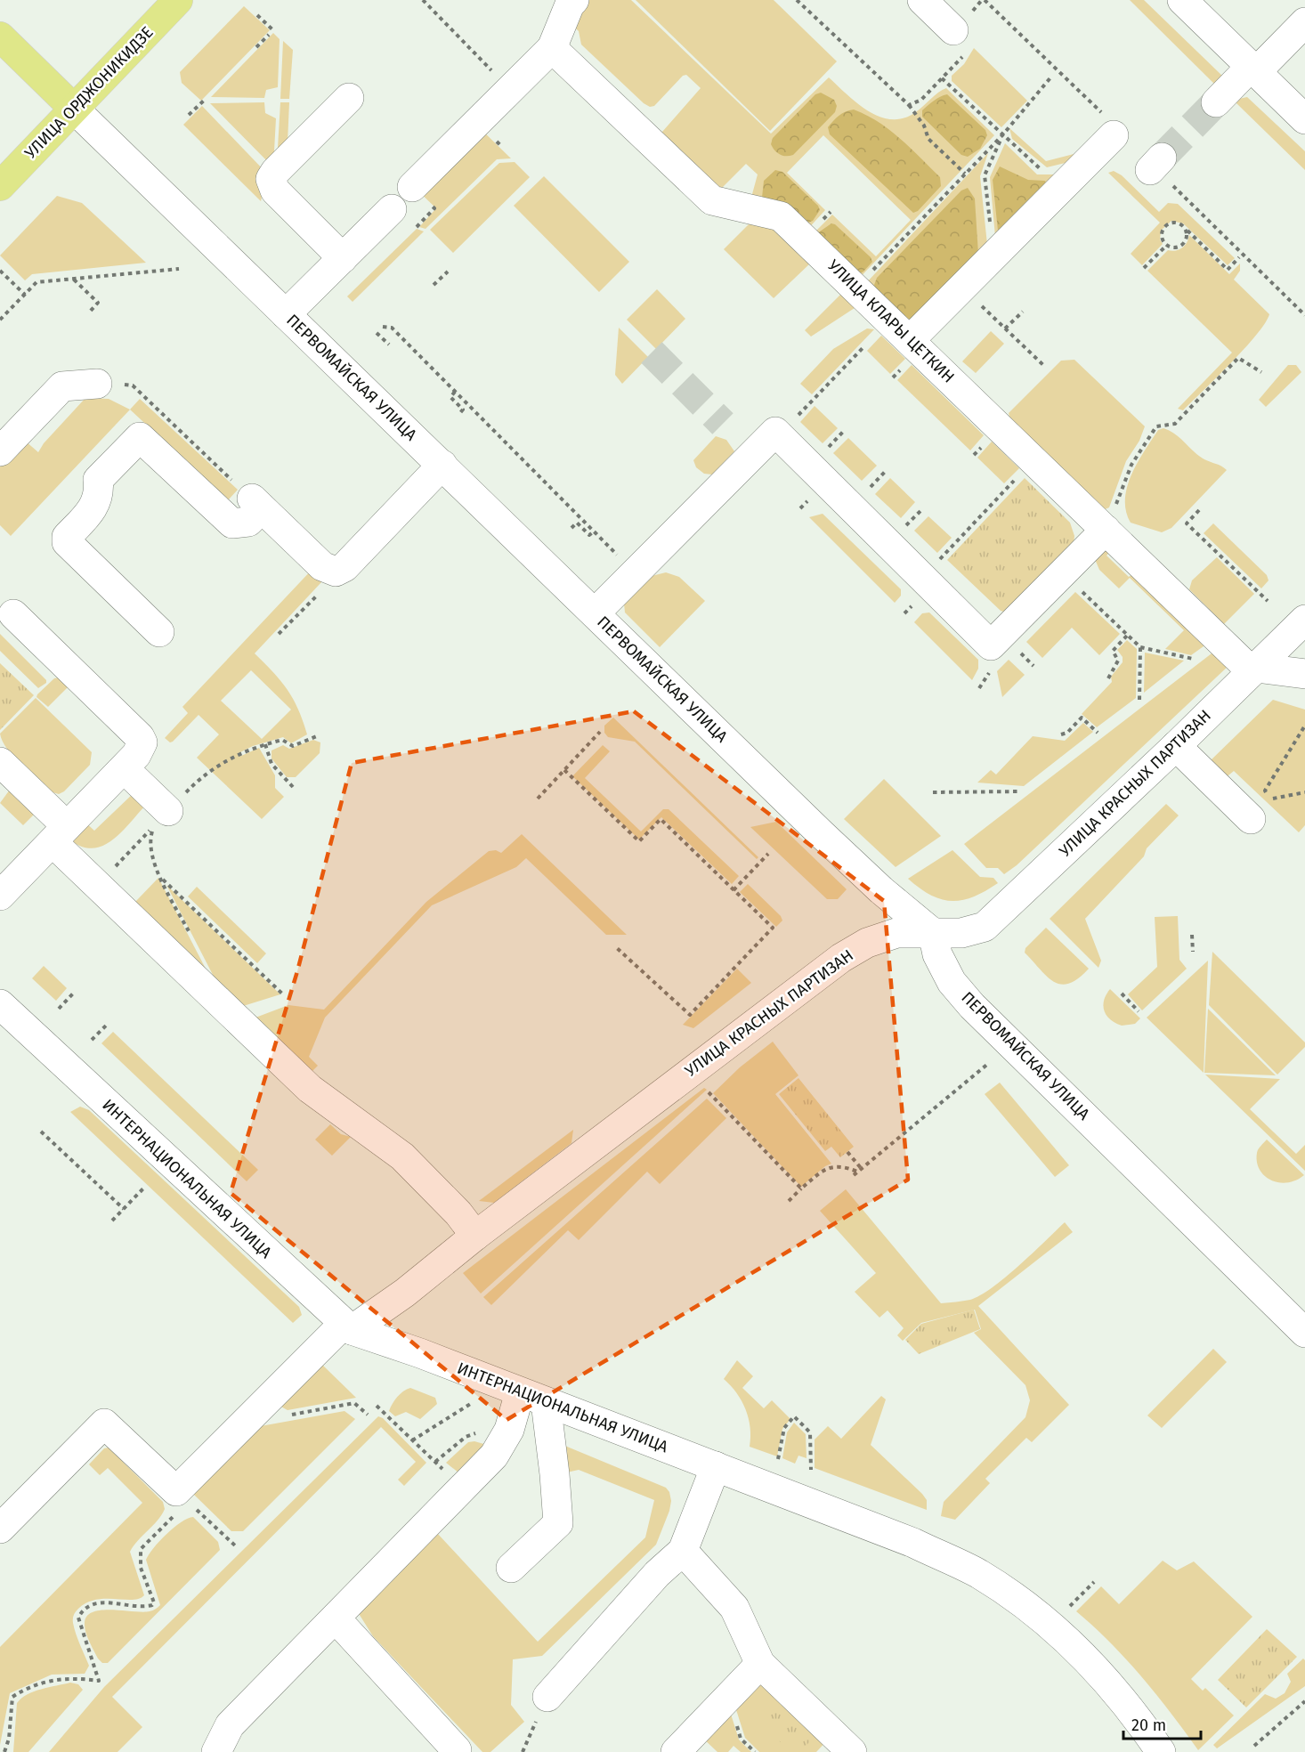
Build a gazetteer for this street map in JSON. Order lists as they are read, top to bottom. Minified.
{"streets":{"main road":["УЛИЦА ОРДЖОНИКИДЗЕ","ПЕРВОМАЙСКАЯ УЛИЦА"],"street":["УЛИЦА КЛАРЫ ЦЕТКИН","УЛИЦА КРАСНЫХ ПАРТИЗАН","ИНТЕРНАЦИОНАЛЬНАЯ УЛИЦА"]},"crossings":[["УЛИЦА ОРДЖОНИКИДЗЕ","ПЕРВОМАЙСКАЯ УЛИЦА"],["УЛИЦА КЛАРЫ ЦЕТКИН","УЛИЦА КРАСНЫХ ПАРТИЗАН"],["ПЕРВОМАЙСКАЯ УЛИЦА","УЛИЦА КРАСНЫХ ПАРТИЗАН"],["УЛИЦА КРАСНЫХ ПАРТИЗАН","ИНТЕРНАЦИОНАЛЬНАЯ УЛИЦА"]],"scale_bar":"20 m"}
